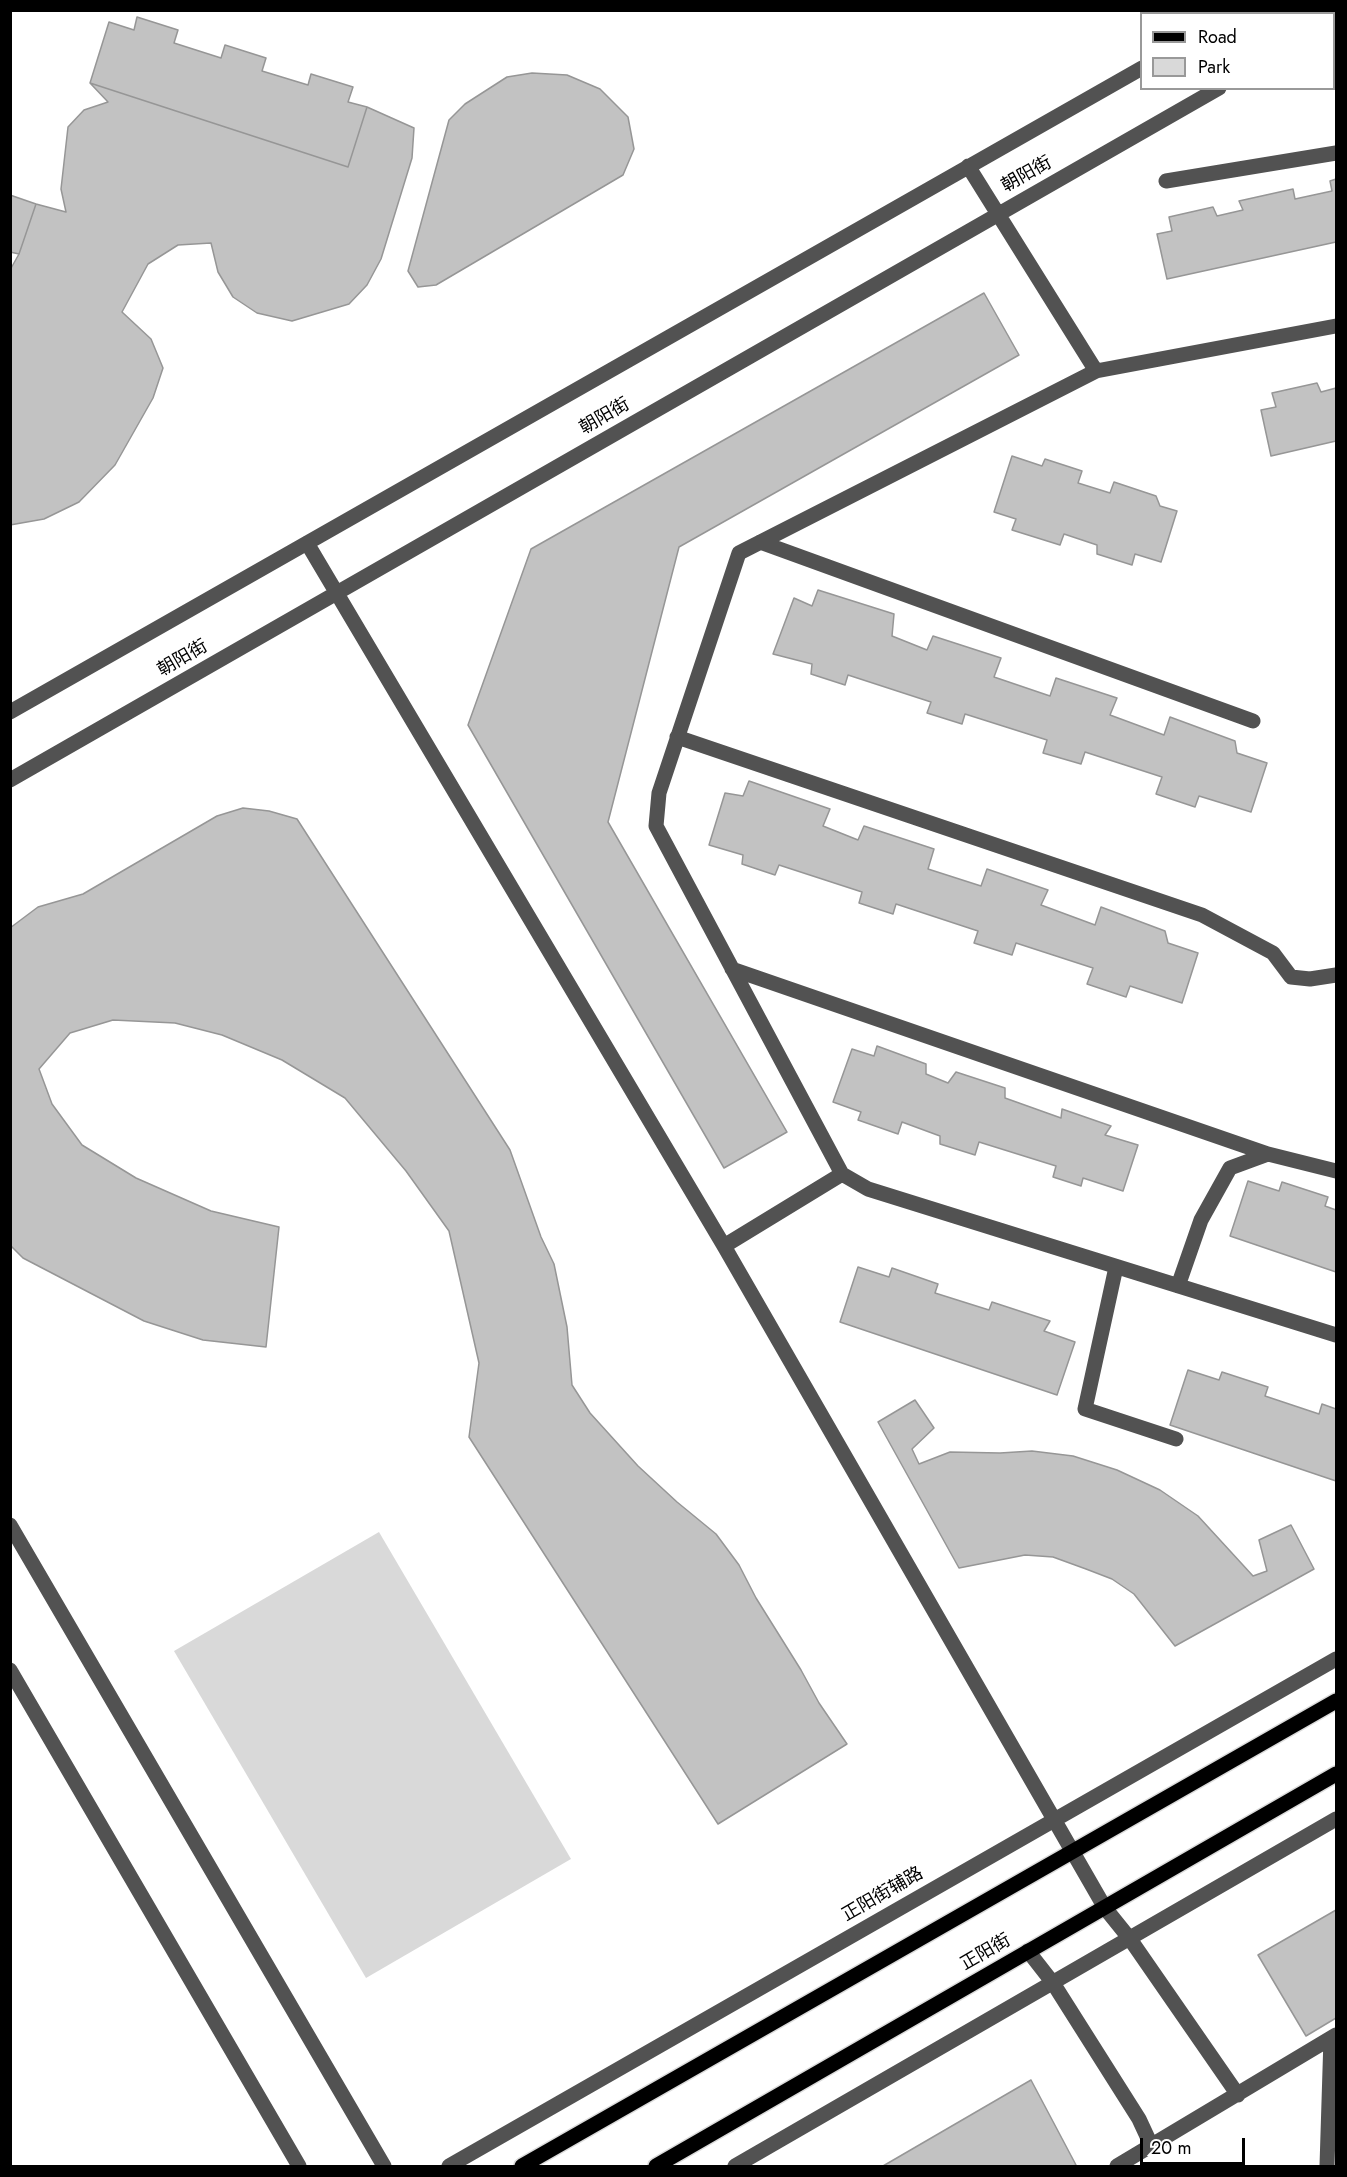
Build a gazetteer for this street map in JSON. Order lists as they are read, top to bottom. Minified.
{"streets":{"main road":["正阳街"],"street":["朝阳街","正阳街辅路"]},"legend":["Road","Park"],"scale_bar":"20 m"}
